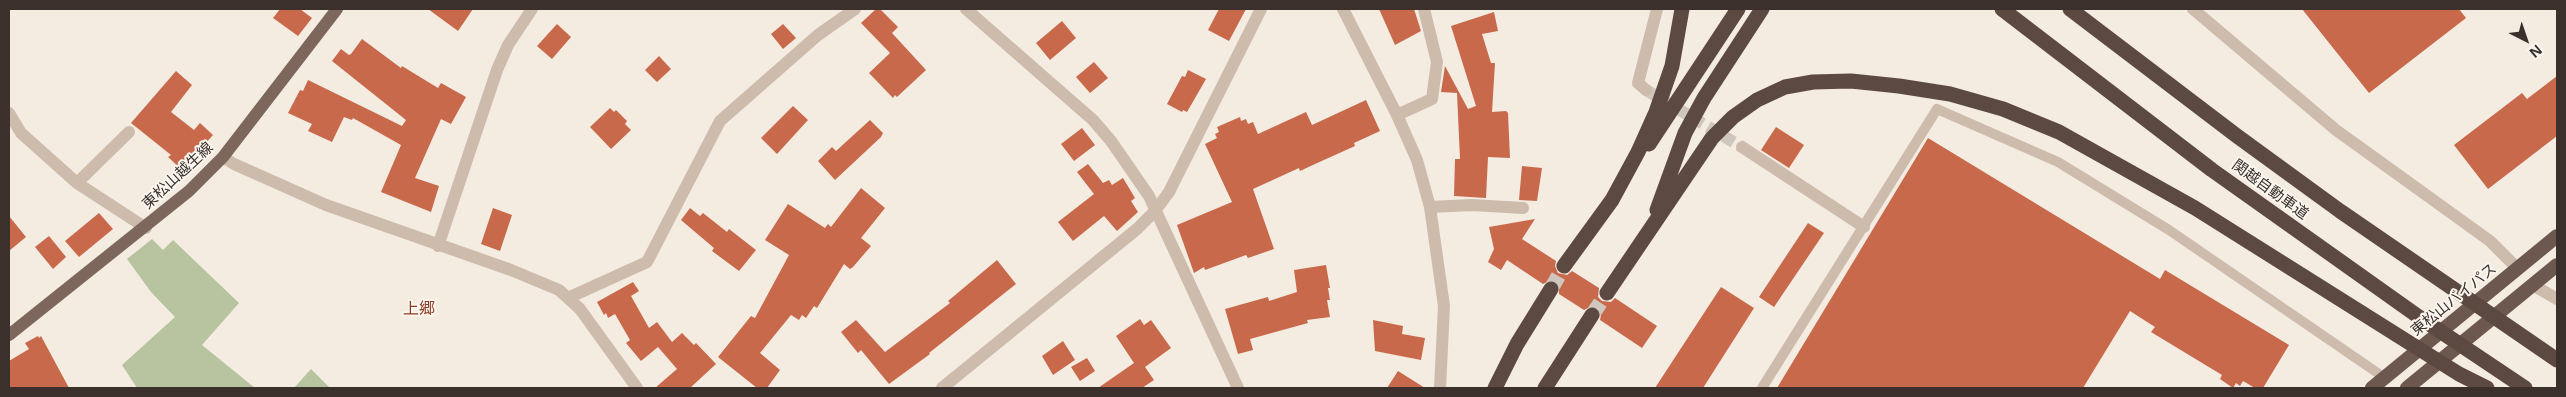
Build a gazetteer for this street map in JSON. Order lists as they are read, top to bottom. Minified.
{"streets":{"highway":["関越自動車道","東松山バイパス"],"main road":["東松山越生線"]},"districts":["上郷"],"north":"bottom right"}
